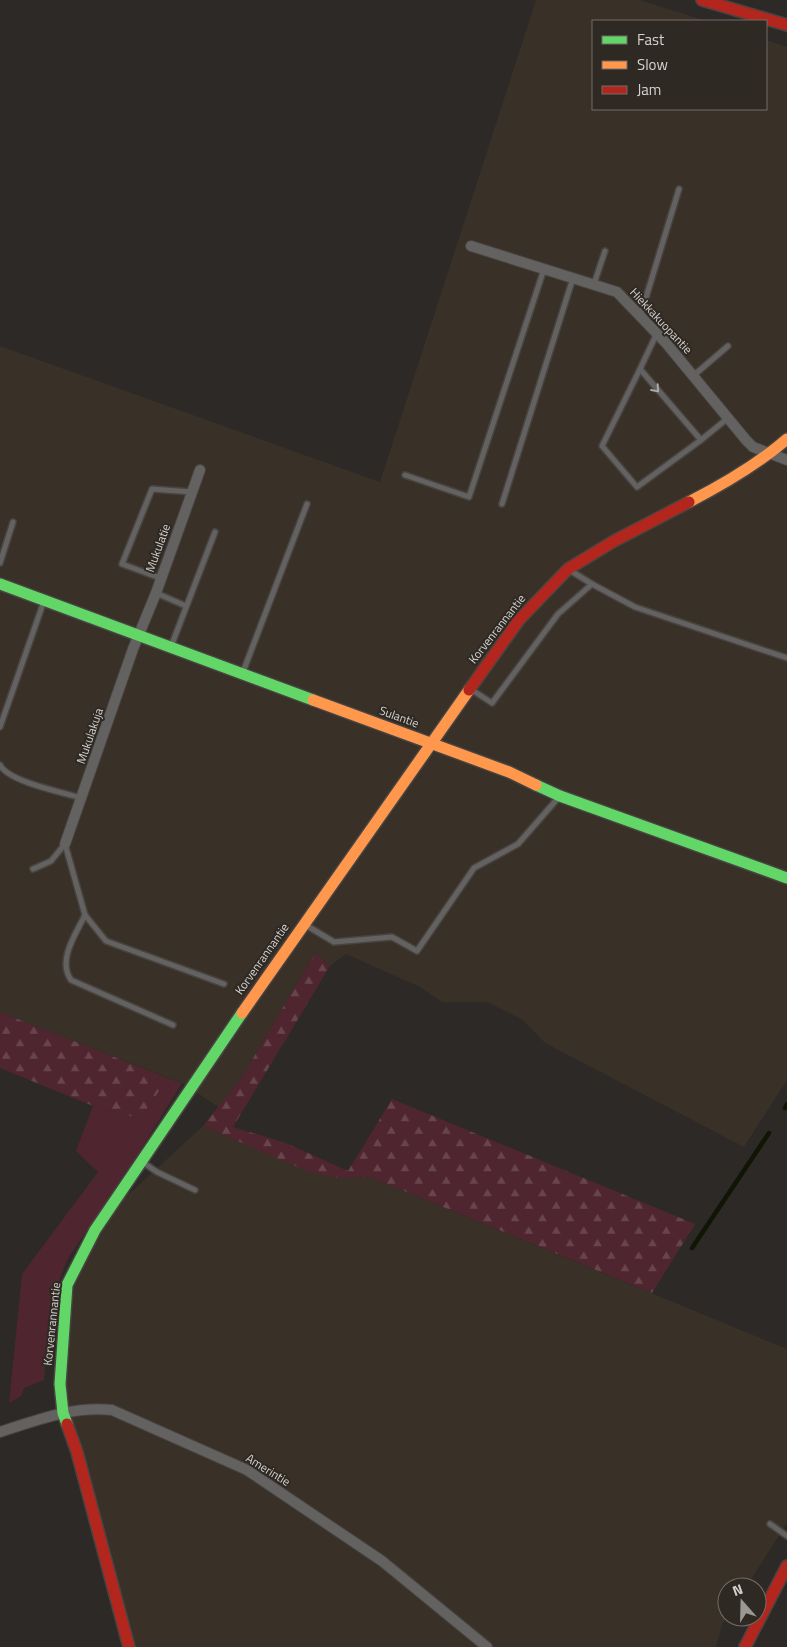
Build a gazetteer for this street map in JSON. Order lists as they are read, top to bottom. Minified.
{"streets":{"street":["Hiekkakuopantie","Mukulatie","Korvenrannantie","Sulantie","Mukulakuja","Amerintie"]},"crossings":[["Hiekkakuopantie","Korvenrannantie"],["Mukulatie","Sulantie"],["Mukulatie","Mukulakuja"],["Korvenrannantie","Sulantie"],["Korvenrannantie","Amerintie"],["Sulantie","Mukulakuja"]],"legend":["Fast","Slow","Jam"],"north":"top"}
